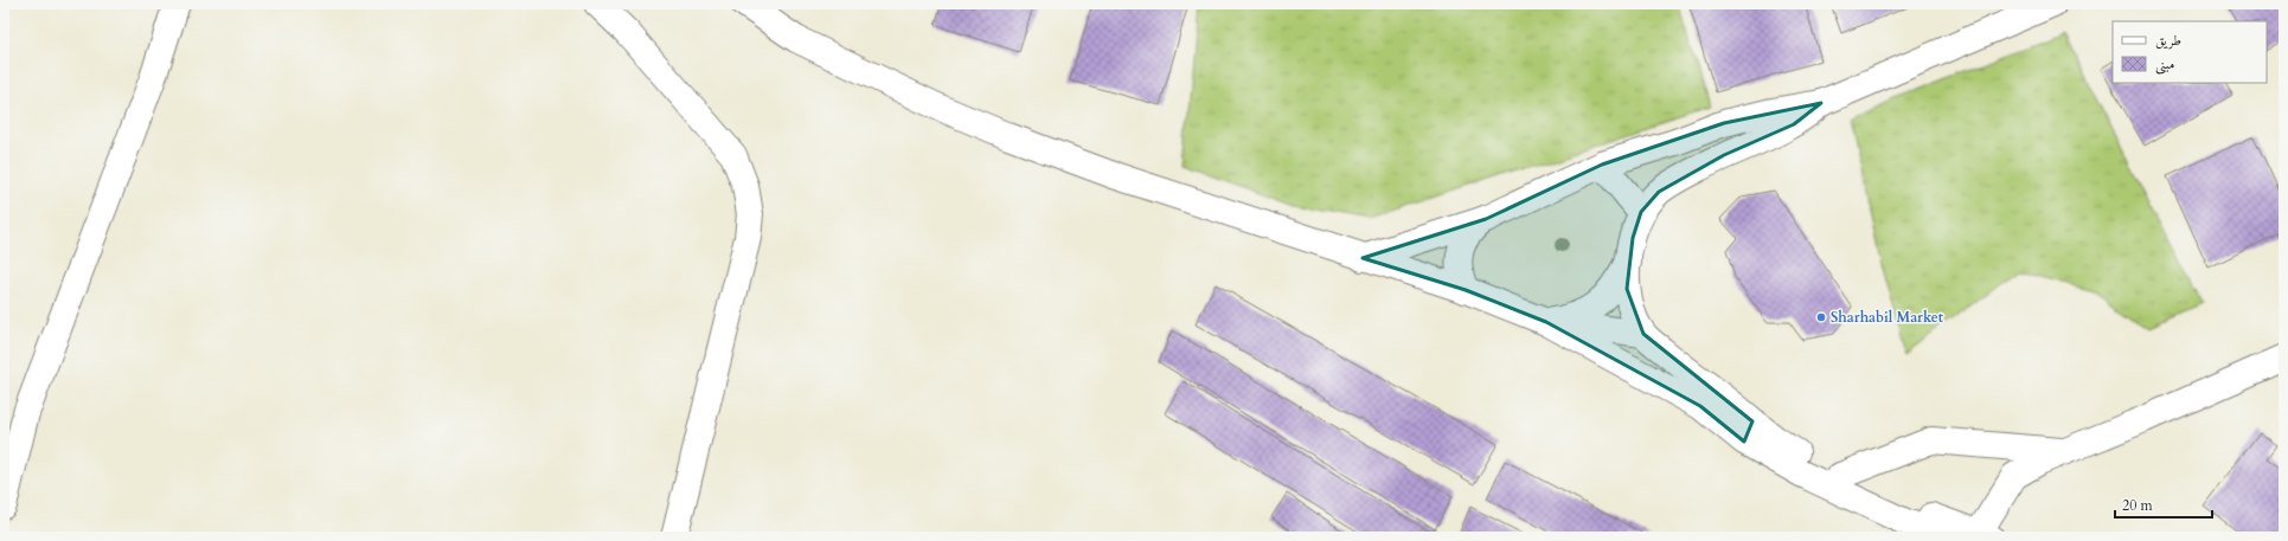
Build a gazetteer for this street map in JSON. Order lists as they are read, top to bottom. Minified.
{"places":["Sharhabil Market"],"legend":["طريق","مبنى"],"scale_bar":"20 m"}
